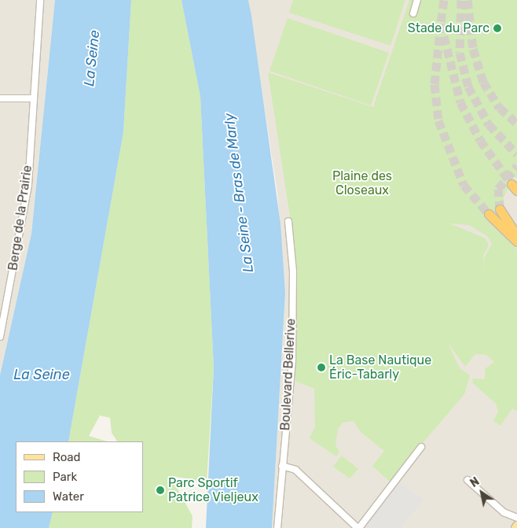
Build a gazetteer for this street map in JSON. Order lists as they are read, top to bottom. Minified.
{"streets":{"street":["Berge de la Prairie","Boulevard Bellerive"]},"water":["La Seine","La Seine - Bras de Marly"],"parks":["Plaine des Closeaux"],"places":["Stade du Parc","La Base Nautique Éric-Tabarly","Parc Sportif Patrice Vieljeux"],"legend":["Road","Park","Water"],"north":"top left"}
